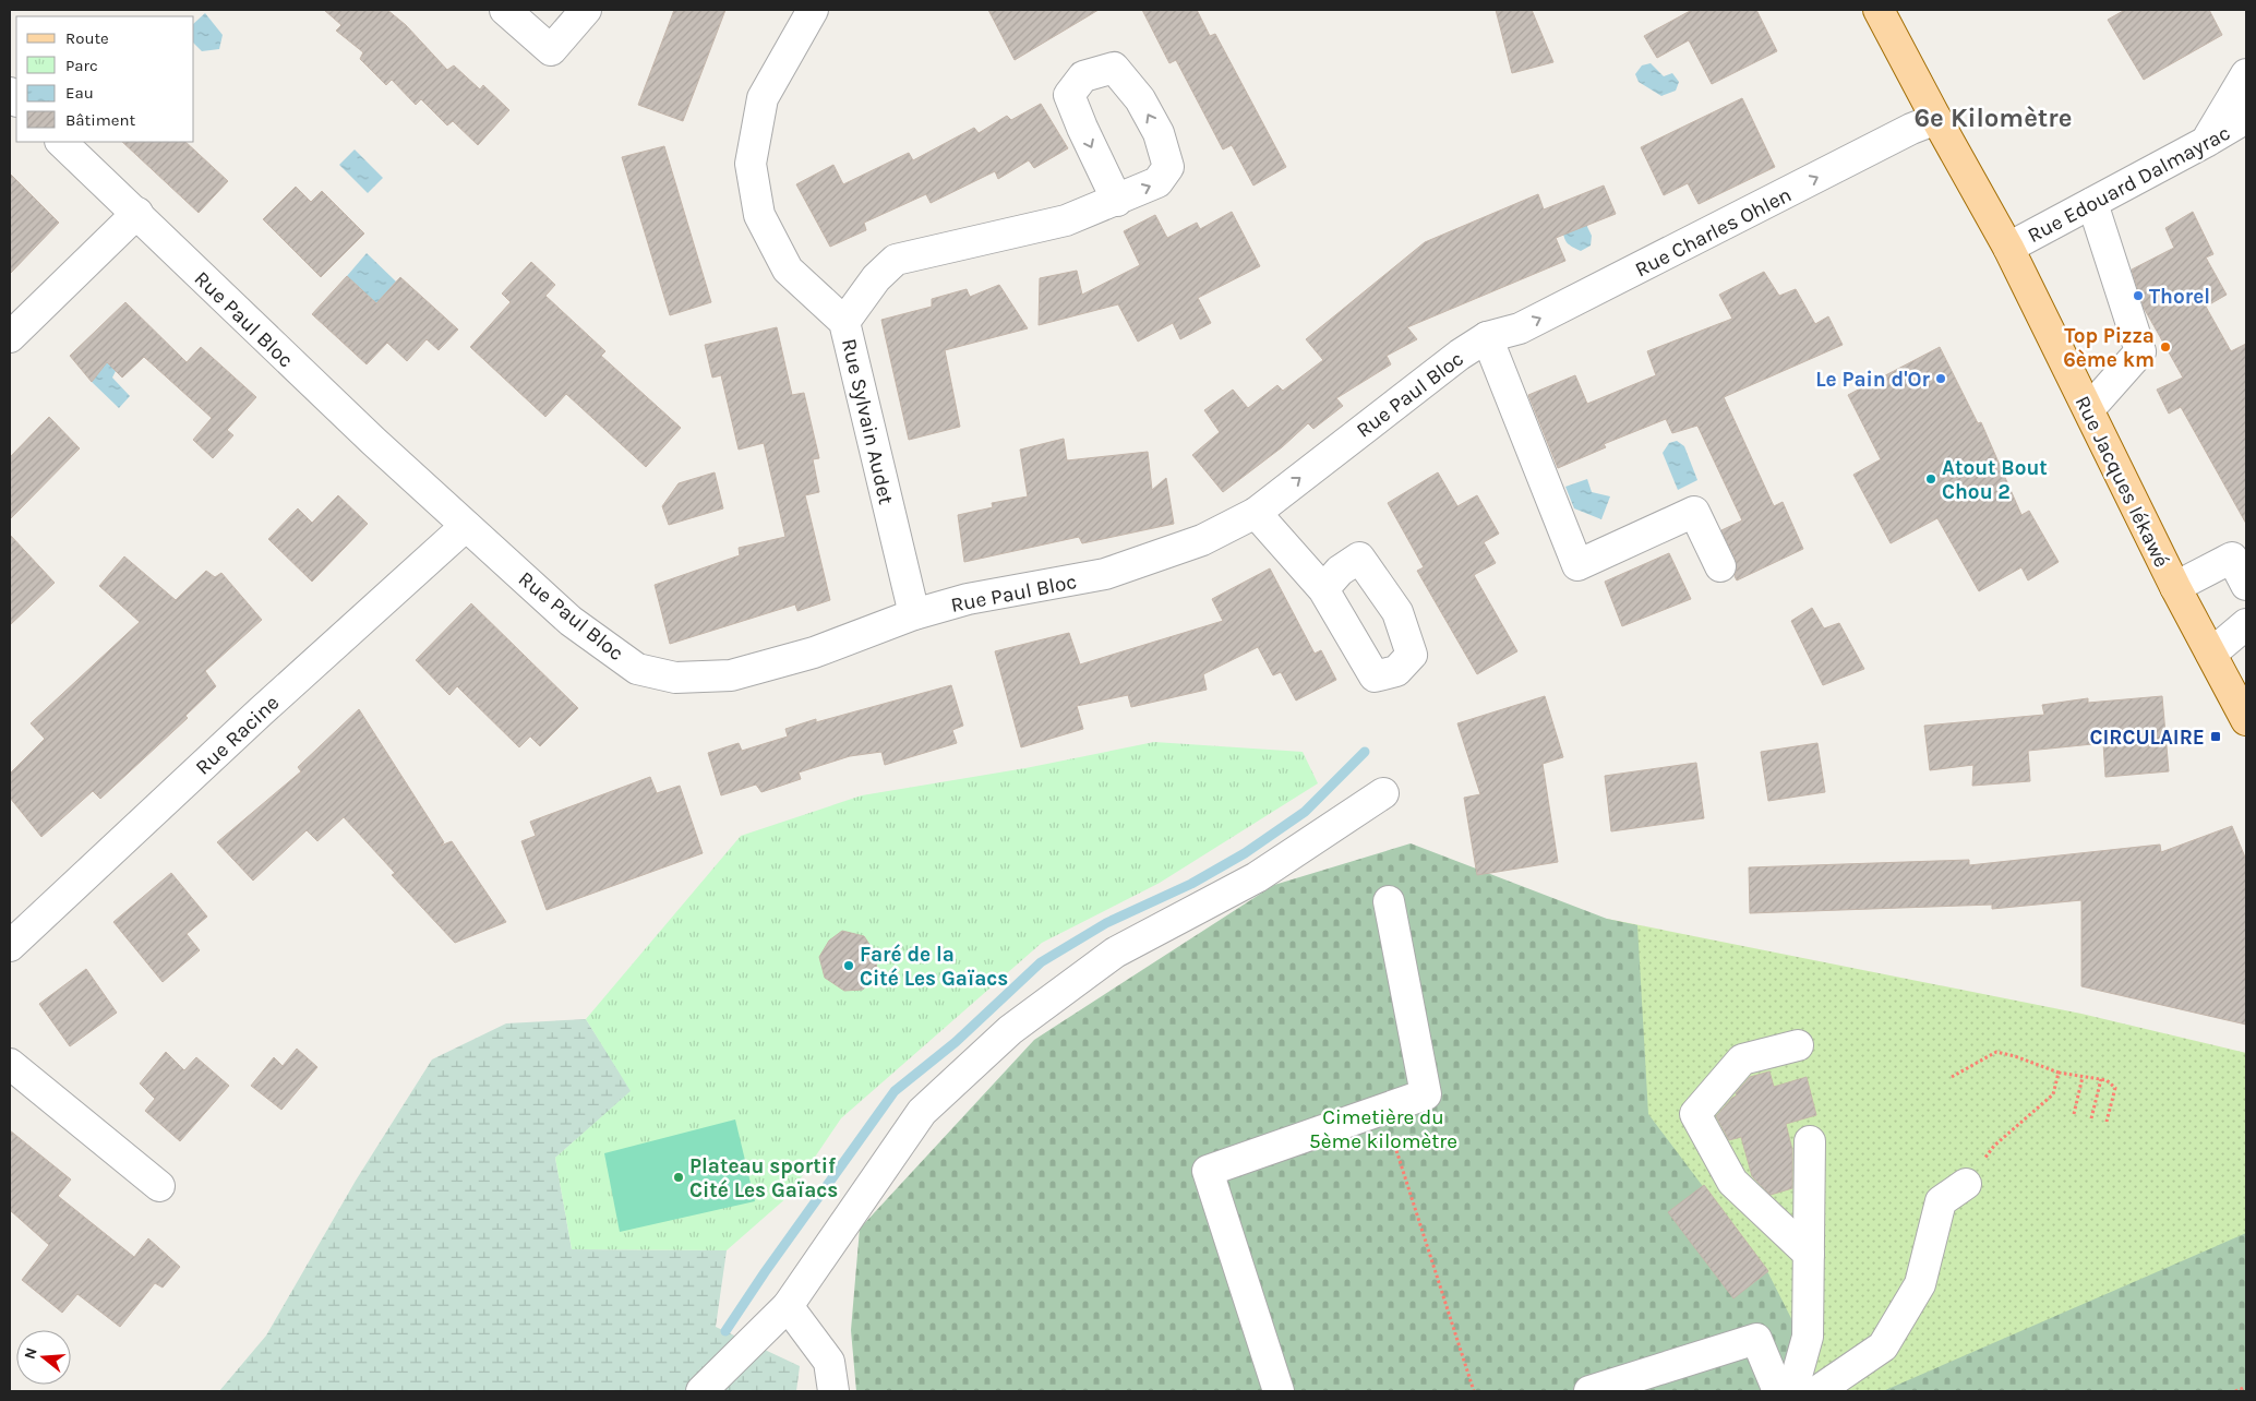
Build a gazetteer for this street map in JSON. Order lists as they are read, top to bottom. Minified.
{"streets":{"main road":["Rue Jacques Iékawé"],"street":["Rue Edouard Dalmayrac","Rue Charles Ohlen","Rue Paul Bloc","Rue Sylvain Audet","Rue Racine"]},"crossings":[["Rue Edouard Dalmayrac","Rue Jacques Iékawé"],["Rue Charles Ohlen","Rue Paul Bloc"],["Rue Charles Ohlen","Rue Jacques Iékawé"],["Rue Paul Bloc","Rue Sylvain Audet"],["Rue Paul Bloc","Rue Racine"]],"one_way":["Rue Charles Ohlen"],"districts":["6e Kilomètre"],"parks":["Cimetière du 5ème kilomètre"],"places":{"other":["Thorel","Top Pizza 6ème km","Le Pain d'Or","Atout Bout Chou 2","Faré de la Cité Les Gaïacs","Plateau sportif Cité Les Gaïacs"],"transit":["CIRCULAIRE"]},"legend":["Route","Parc","Eau","Bâtiment"],"north":"left"}
